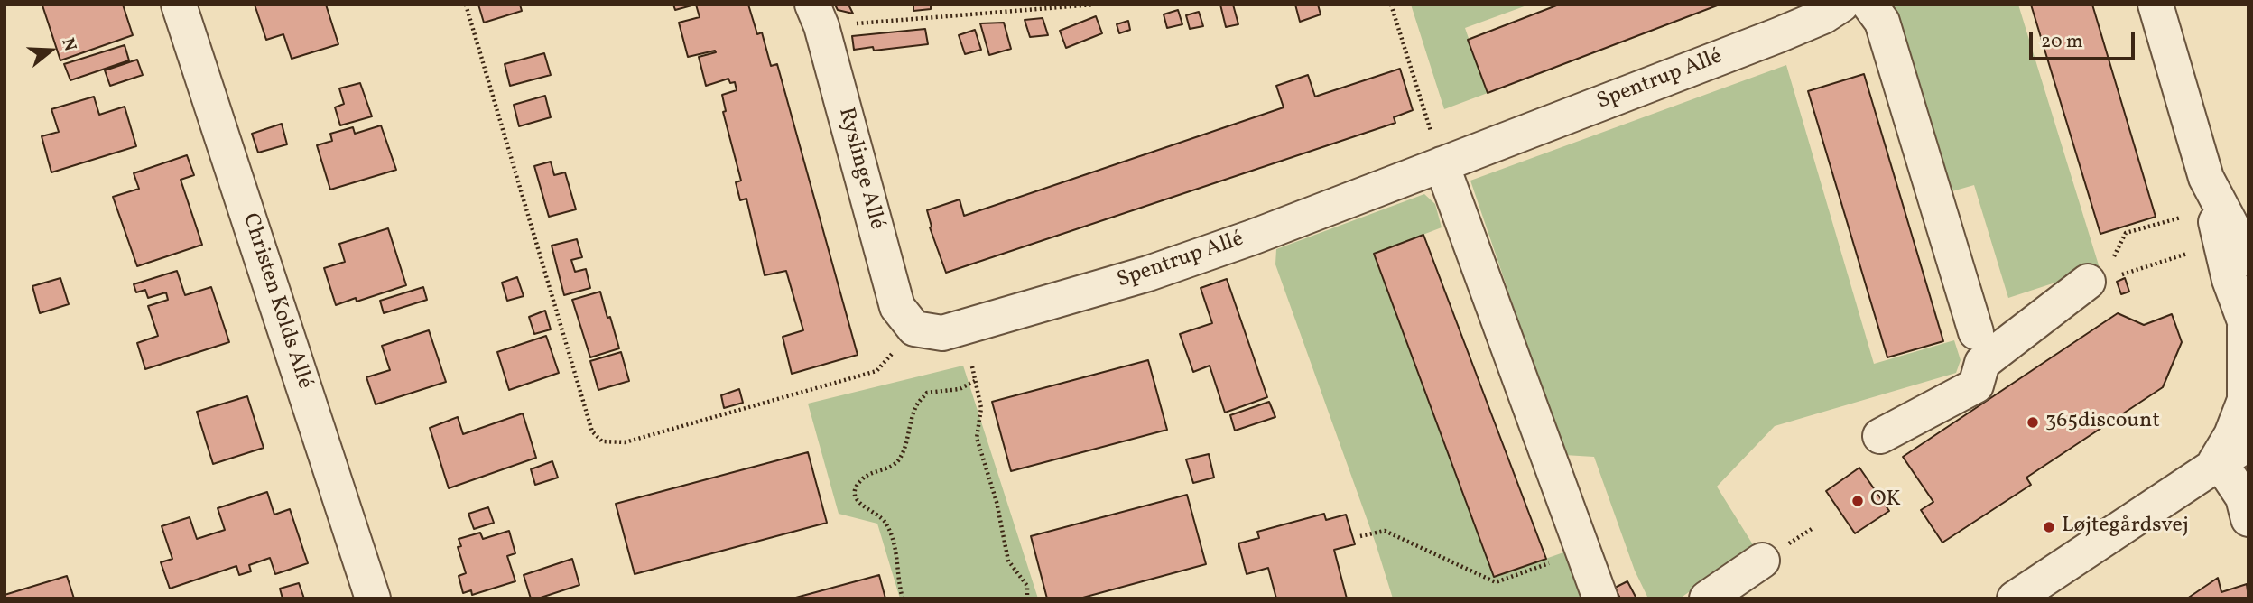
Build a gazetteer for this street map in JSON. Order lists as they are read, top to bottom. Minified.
{"streets":{"street":["Spentrup Allé","Ryslinge Allé","Christen Kolds Allé"]},"crossings":[["Spentrup Allé","Ryslinge Allé"]],"places":["365discount","OK","Løjtegårdsvej"],"scale_bar":"20 m","north":"right"}
